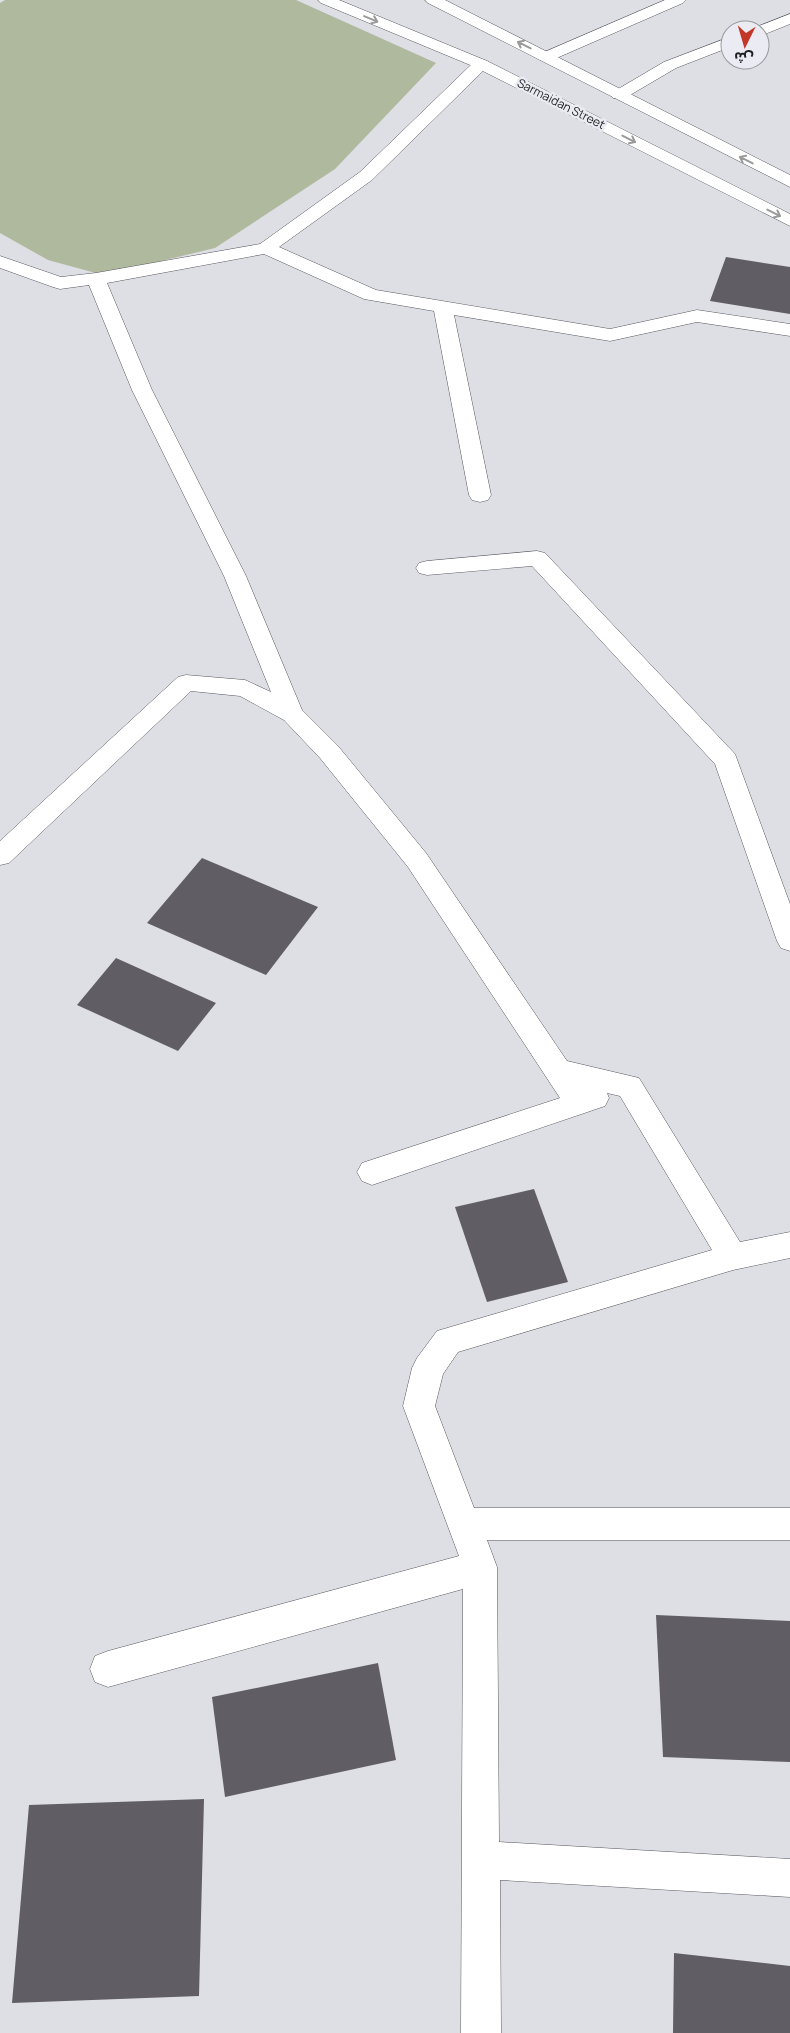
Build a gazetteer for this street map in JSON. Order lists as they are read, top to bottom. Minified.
{"streets":{"street":["Sarmaidan Street"]},"north":"bottom"}
